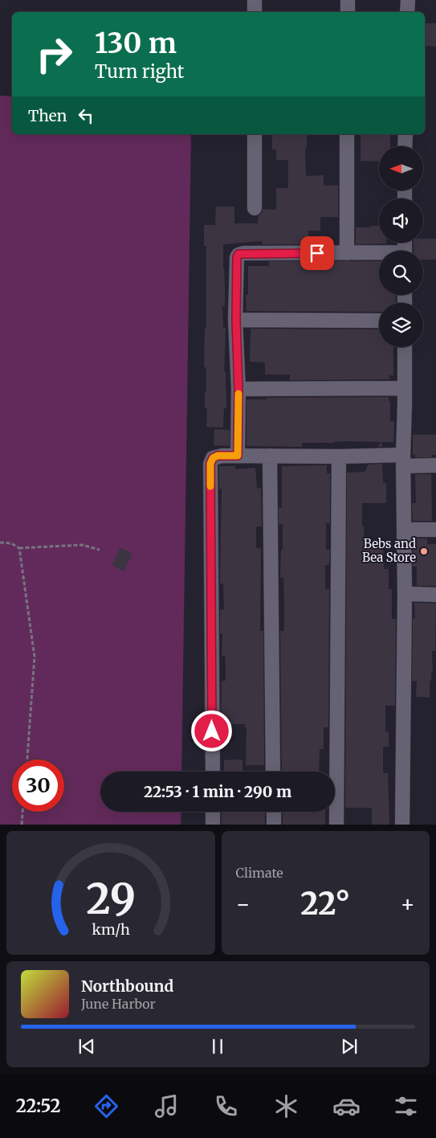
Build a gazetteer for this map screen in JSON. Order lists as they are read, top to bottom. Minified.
{"places":["Bebs and Bea Store"],"north":"left","page":{"turn":["130 m","Turn right"],"then":"Then","limit":"30","trip":"22:53 · 1 min · 290 m","tile":"Climate","heat":["−","22°","+"],"song":["Northbound","June Harbor"],"tabs":"22:52","gauge":["29","km/h"]}}
